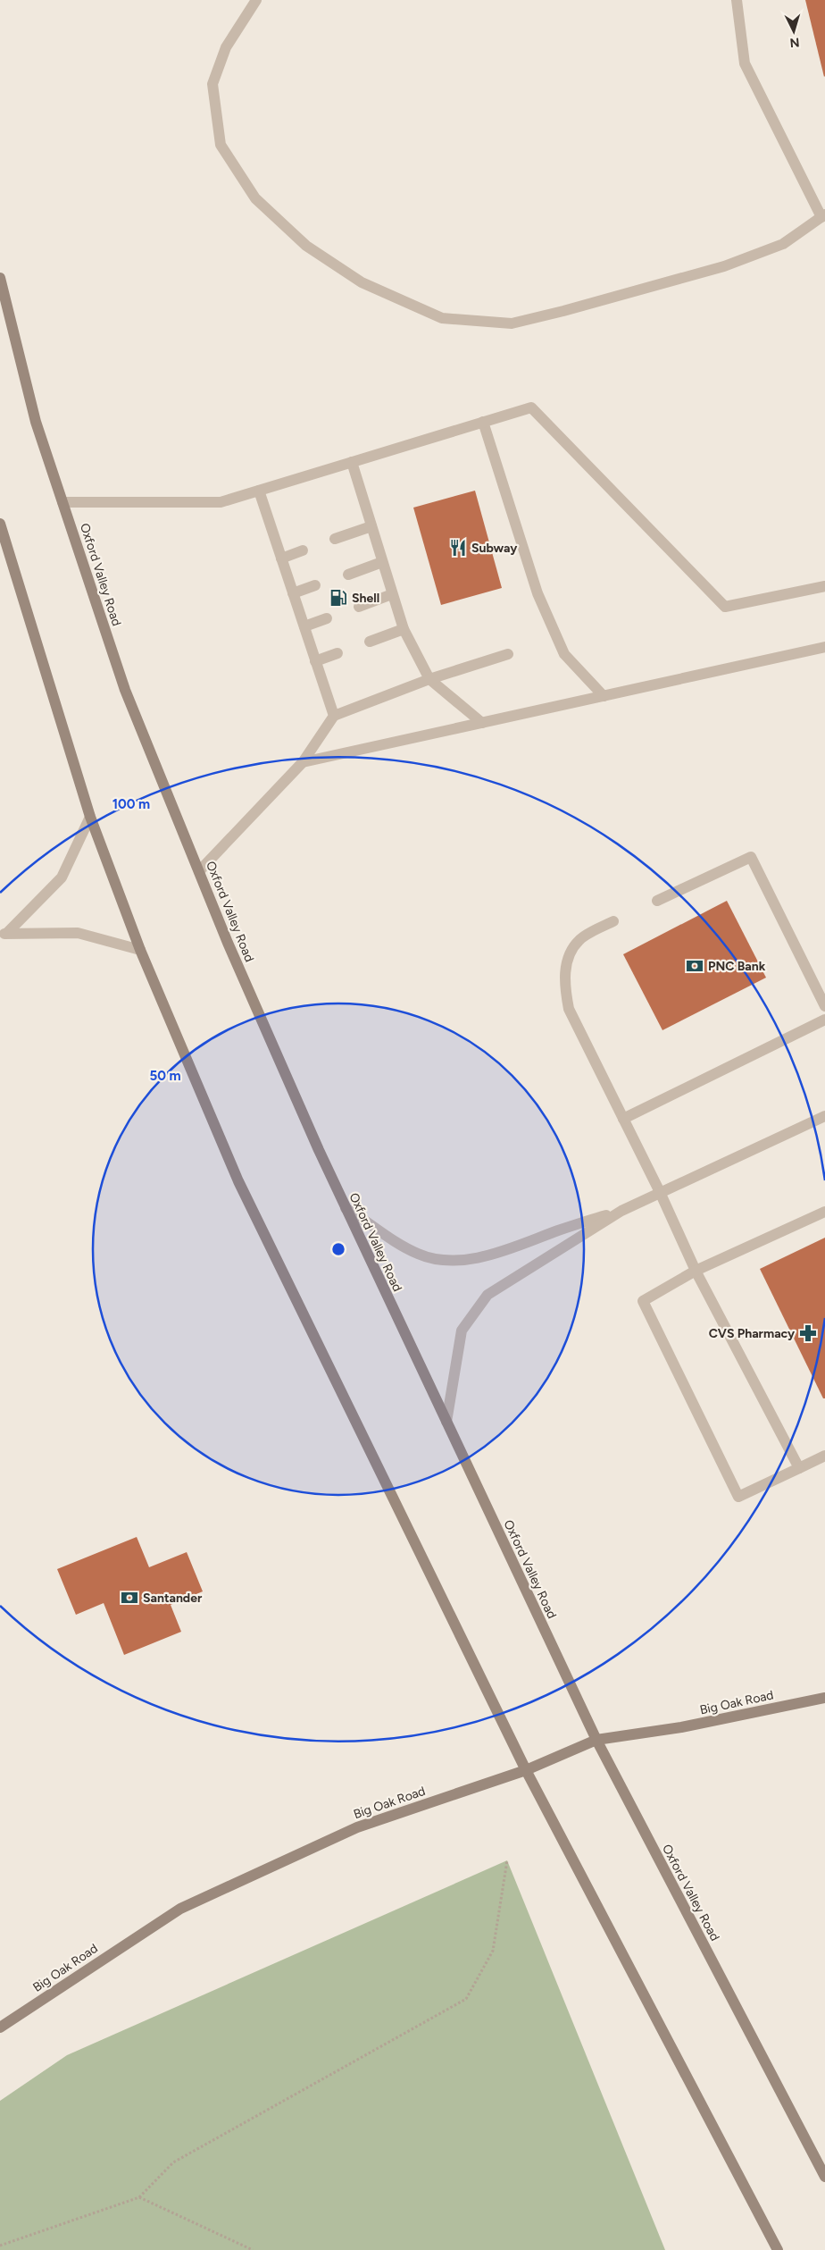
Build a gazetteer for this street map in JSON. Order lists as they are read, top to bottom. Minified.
{"streets":{"main road":["Oxford Valley Road","Big Oak Road"]},"crossings":[["Oxford Valley Road","Big Oak Road"]],"places":{"restaurant":["Subway"],"fuel station":["Shell"],"bank":["PNC Bank","Santander"],"pharmacy":["CVS Pharmacy"]},"north":"bottom","rings":["100 m","50 m"]}
